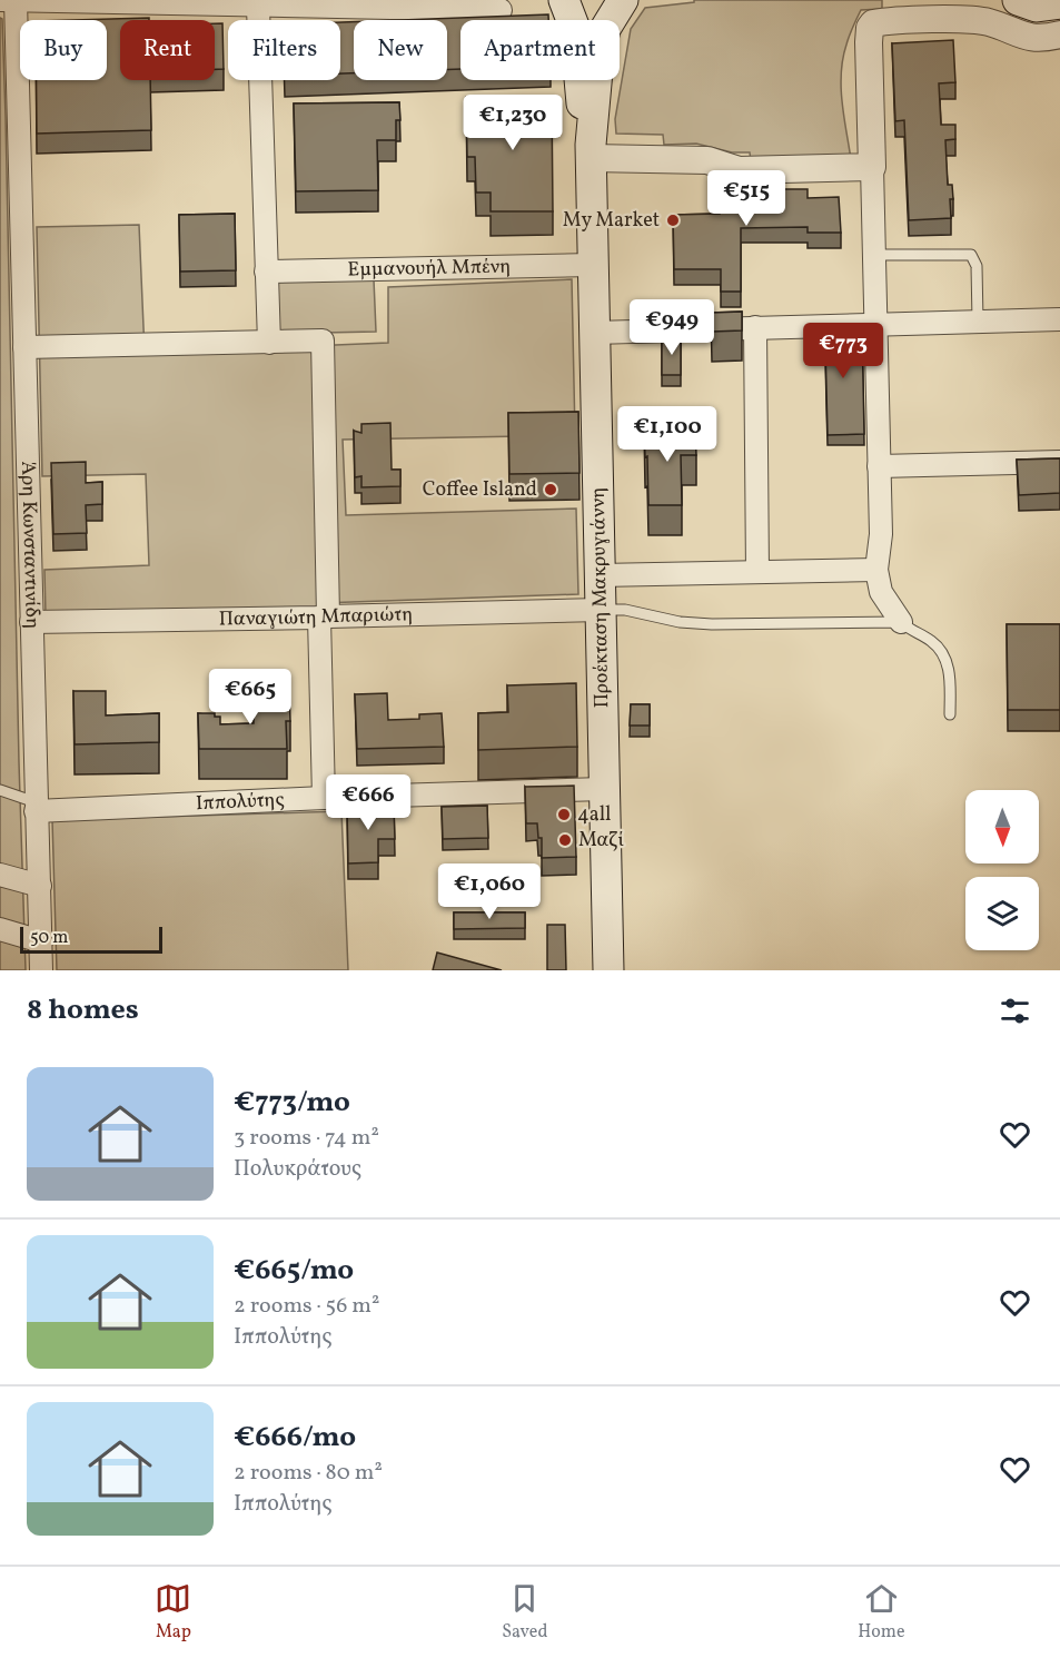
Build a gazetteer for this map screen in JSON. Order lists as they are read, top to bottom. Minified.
{"streets":{"main road":["Προέκταση Μακρυγιάννη"],"street":["Εμμανουήλ Μπένη","Άρη Κωνσταντινίδη","Παναγιώτη Μπαριώτη","Ιππολύτης"]},"crossings":[["Εμμανουήλ Μπένη","Προέκταση Μακρυγιάννη"],["Άρη Κωνσταντινίδη","Παναγιώτη Μπαριώτη"],["Άρη Κωνσταντινίδη","Ιππολύτης"],["Προέκταση Μακρυγιάννη","Παναγιώτη Μπαριώτη"],["Προέκταση Μακρυγιάννη","Ιππολύτης"]],"places":["Μy Μarket","Coffee Island","4all","Μαζί"],"scale_bar":"50 m","north":"bottom","page":{"chip":["Buy","Rent","Filters","New","Apartment"],"price":["€1,230","€515","€949","€773","€1,100","€665","€666","€1,060"],"scale":"50 m","heading":"8 homes","list":[{"name":"€773/mo","note":"3 rooms · 74 m² · Πολυκράτους"},{"name":"€665/mo","note":"2 rooms · 56 m² · Ιππολύτης"},{"name":"€666/mo","note":"2 rooms · 80 m² · Ιππολύτης"}],"tabs":["Map","Saved","Home"]}}
